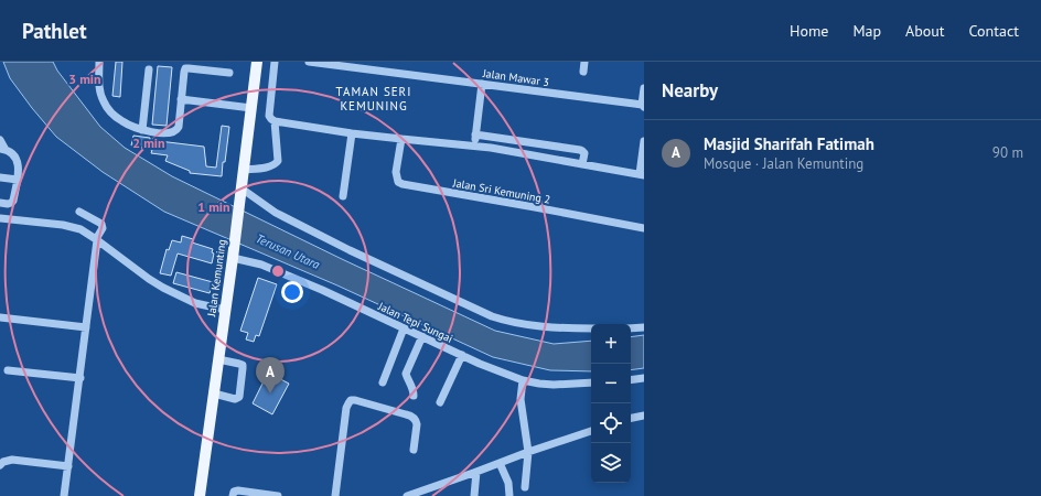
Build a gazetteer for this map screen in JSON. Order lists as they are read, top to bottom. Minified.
{"streets":{"main road":["Jalan Kemunting"],"street":["Jalan Mawar 3","Jalan Sri Kemuning 2","Jalan Tepi Sungai"]},"crossings":[["Jalan Kemunting","Jalan Tepi Sungai"]],"districts":["TAMAN SERI KEMUNING"],"water":["Terusan Utara"],"page":{"header":"Pathlet","nav":["Home","Map","About","Contact"],"heading":"Nearby","list":[{"mark":"A","name":"Masjid Sharifah Fatimah","note":"Mosque · Jalan Kemunting","value":"90 m"}],"map_buttons":["+","−"],"pins":"A"},"rings":["3 min","2 min","1 min"]}
